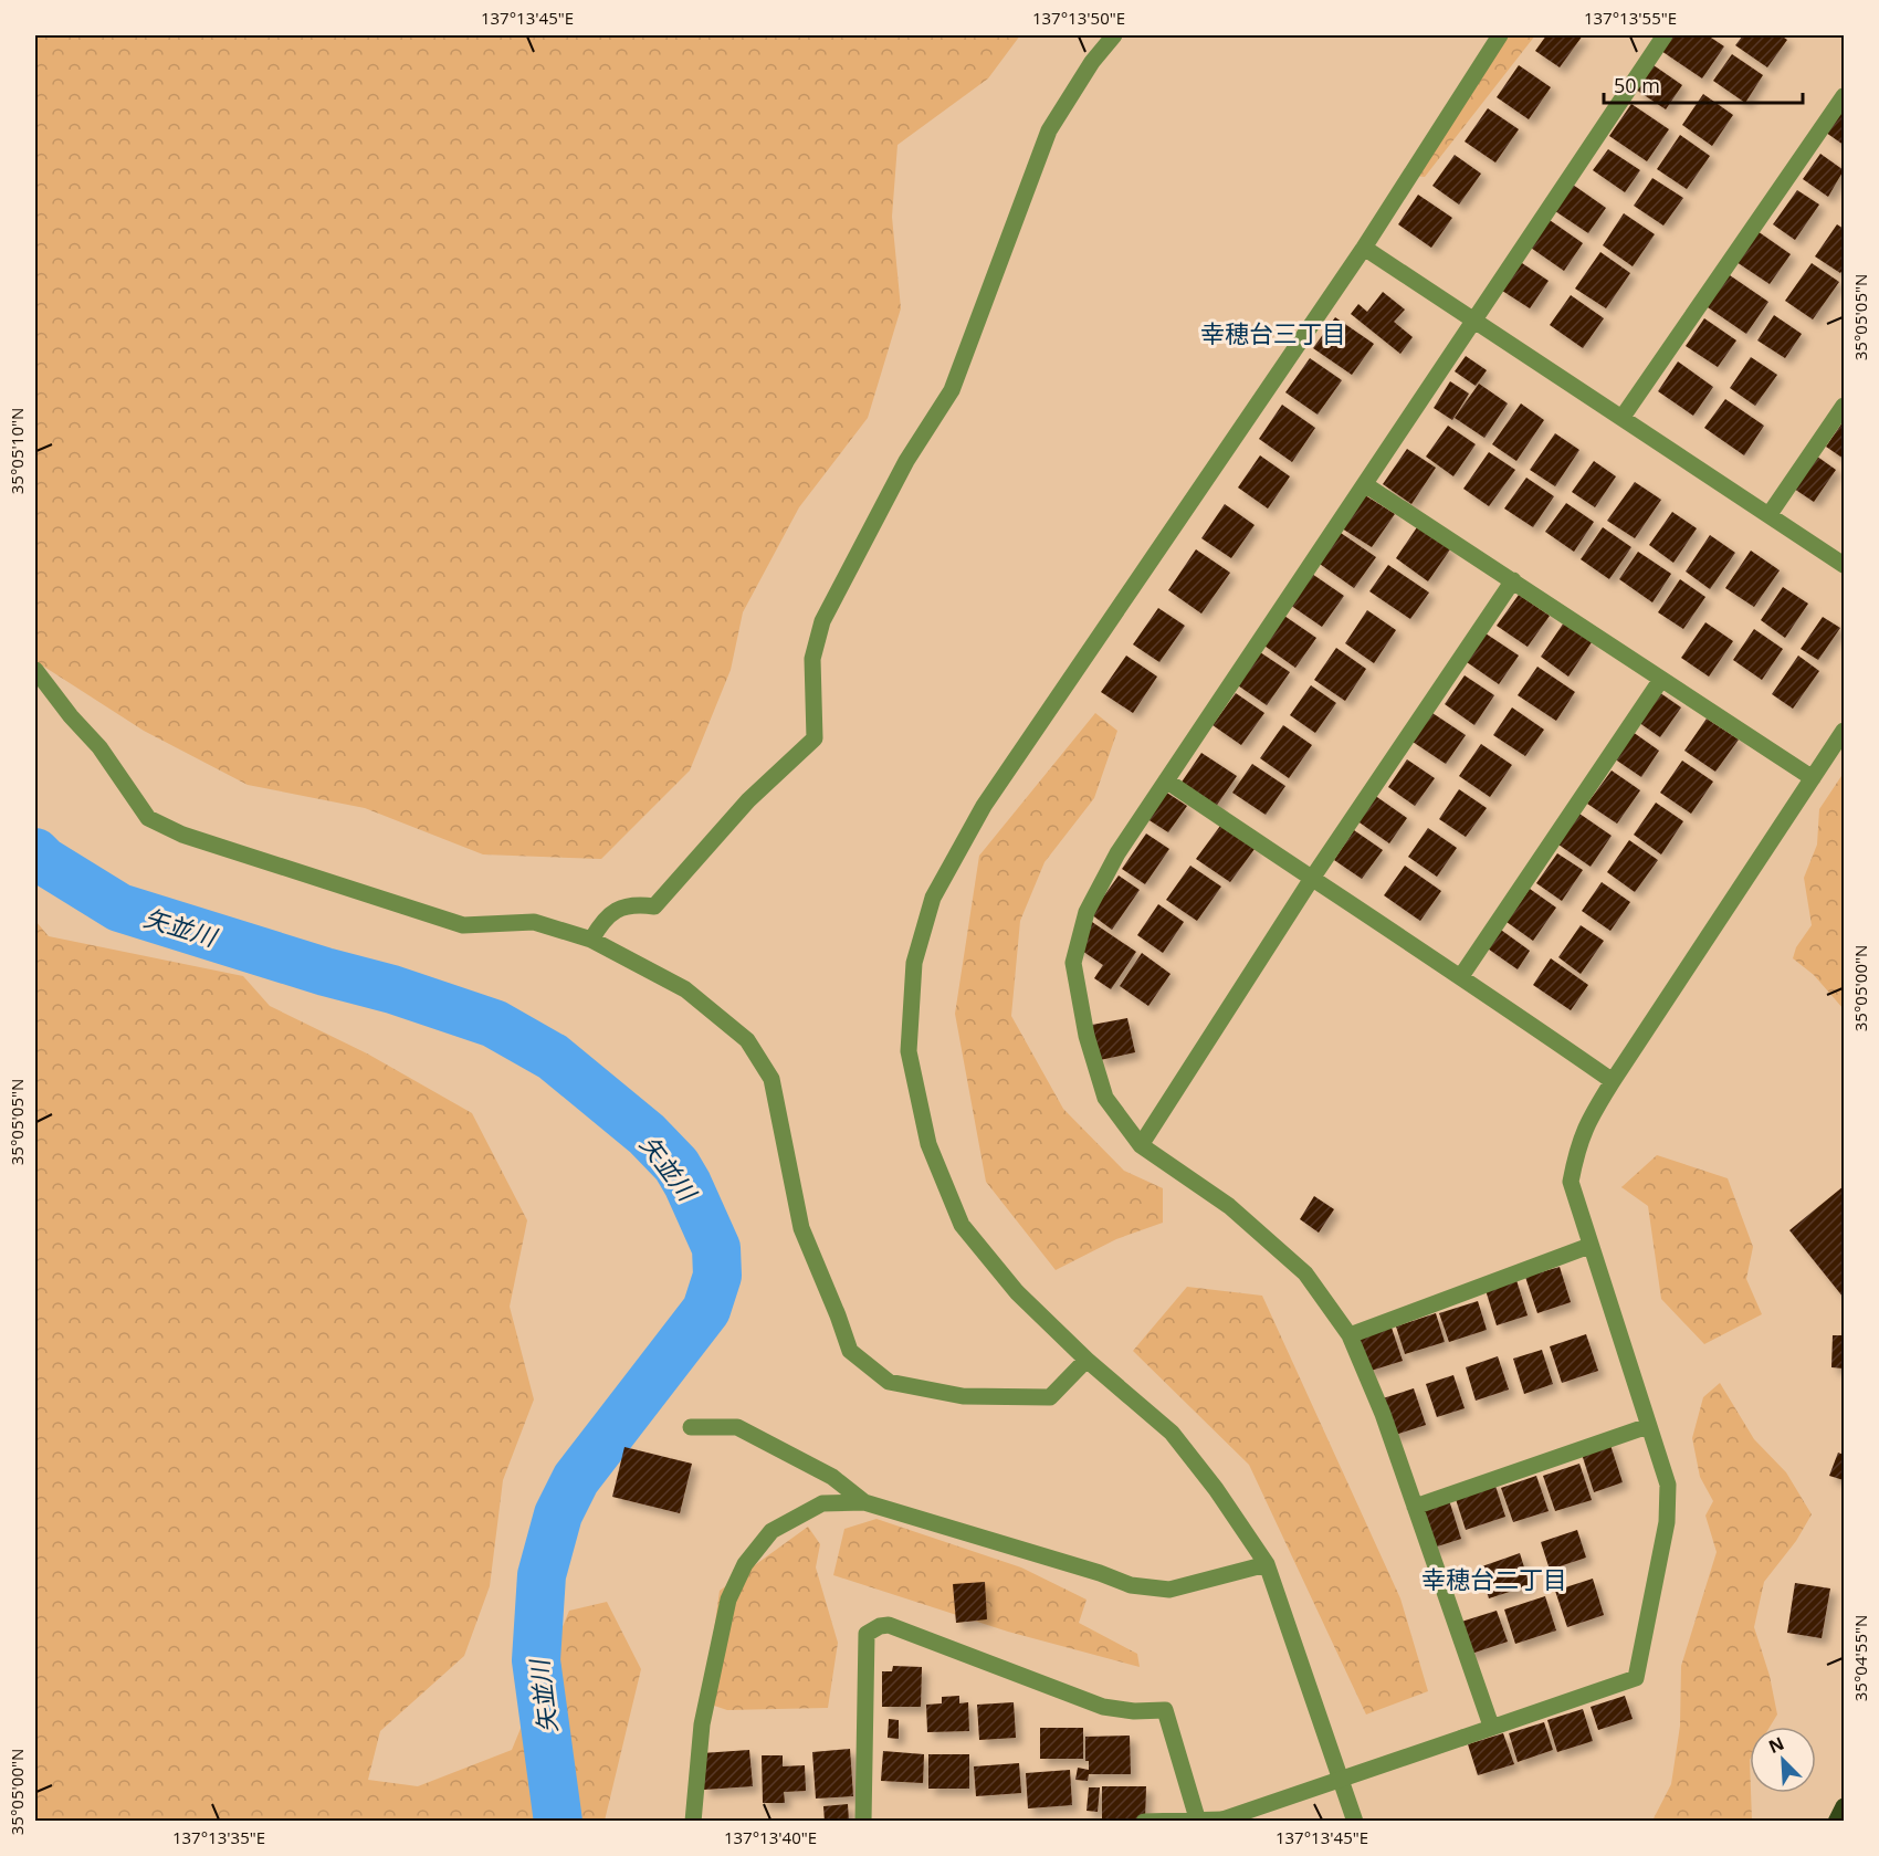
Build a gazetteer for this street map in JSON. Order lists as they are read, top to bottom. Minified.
{"districts":["幸穂台三丁目","幸穂台二丁目"],"water":["矢並川"],"scale_bar":"50 m","north":"top left","coordinates":["137°13'45\"E","137°13'50\"E","137°13'55\"E","35°05'05\"N","35°05'10\"N","35°05'00\"N","35°04'55\"N","137°13'35\"E","137°13'40\"E"]}
